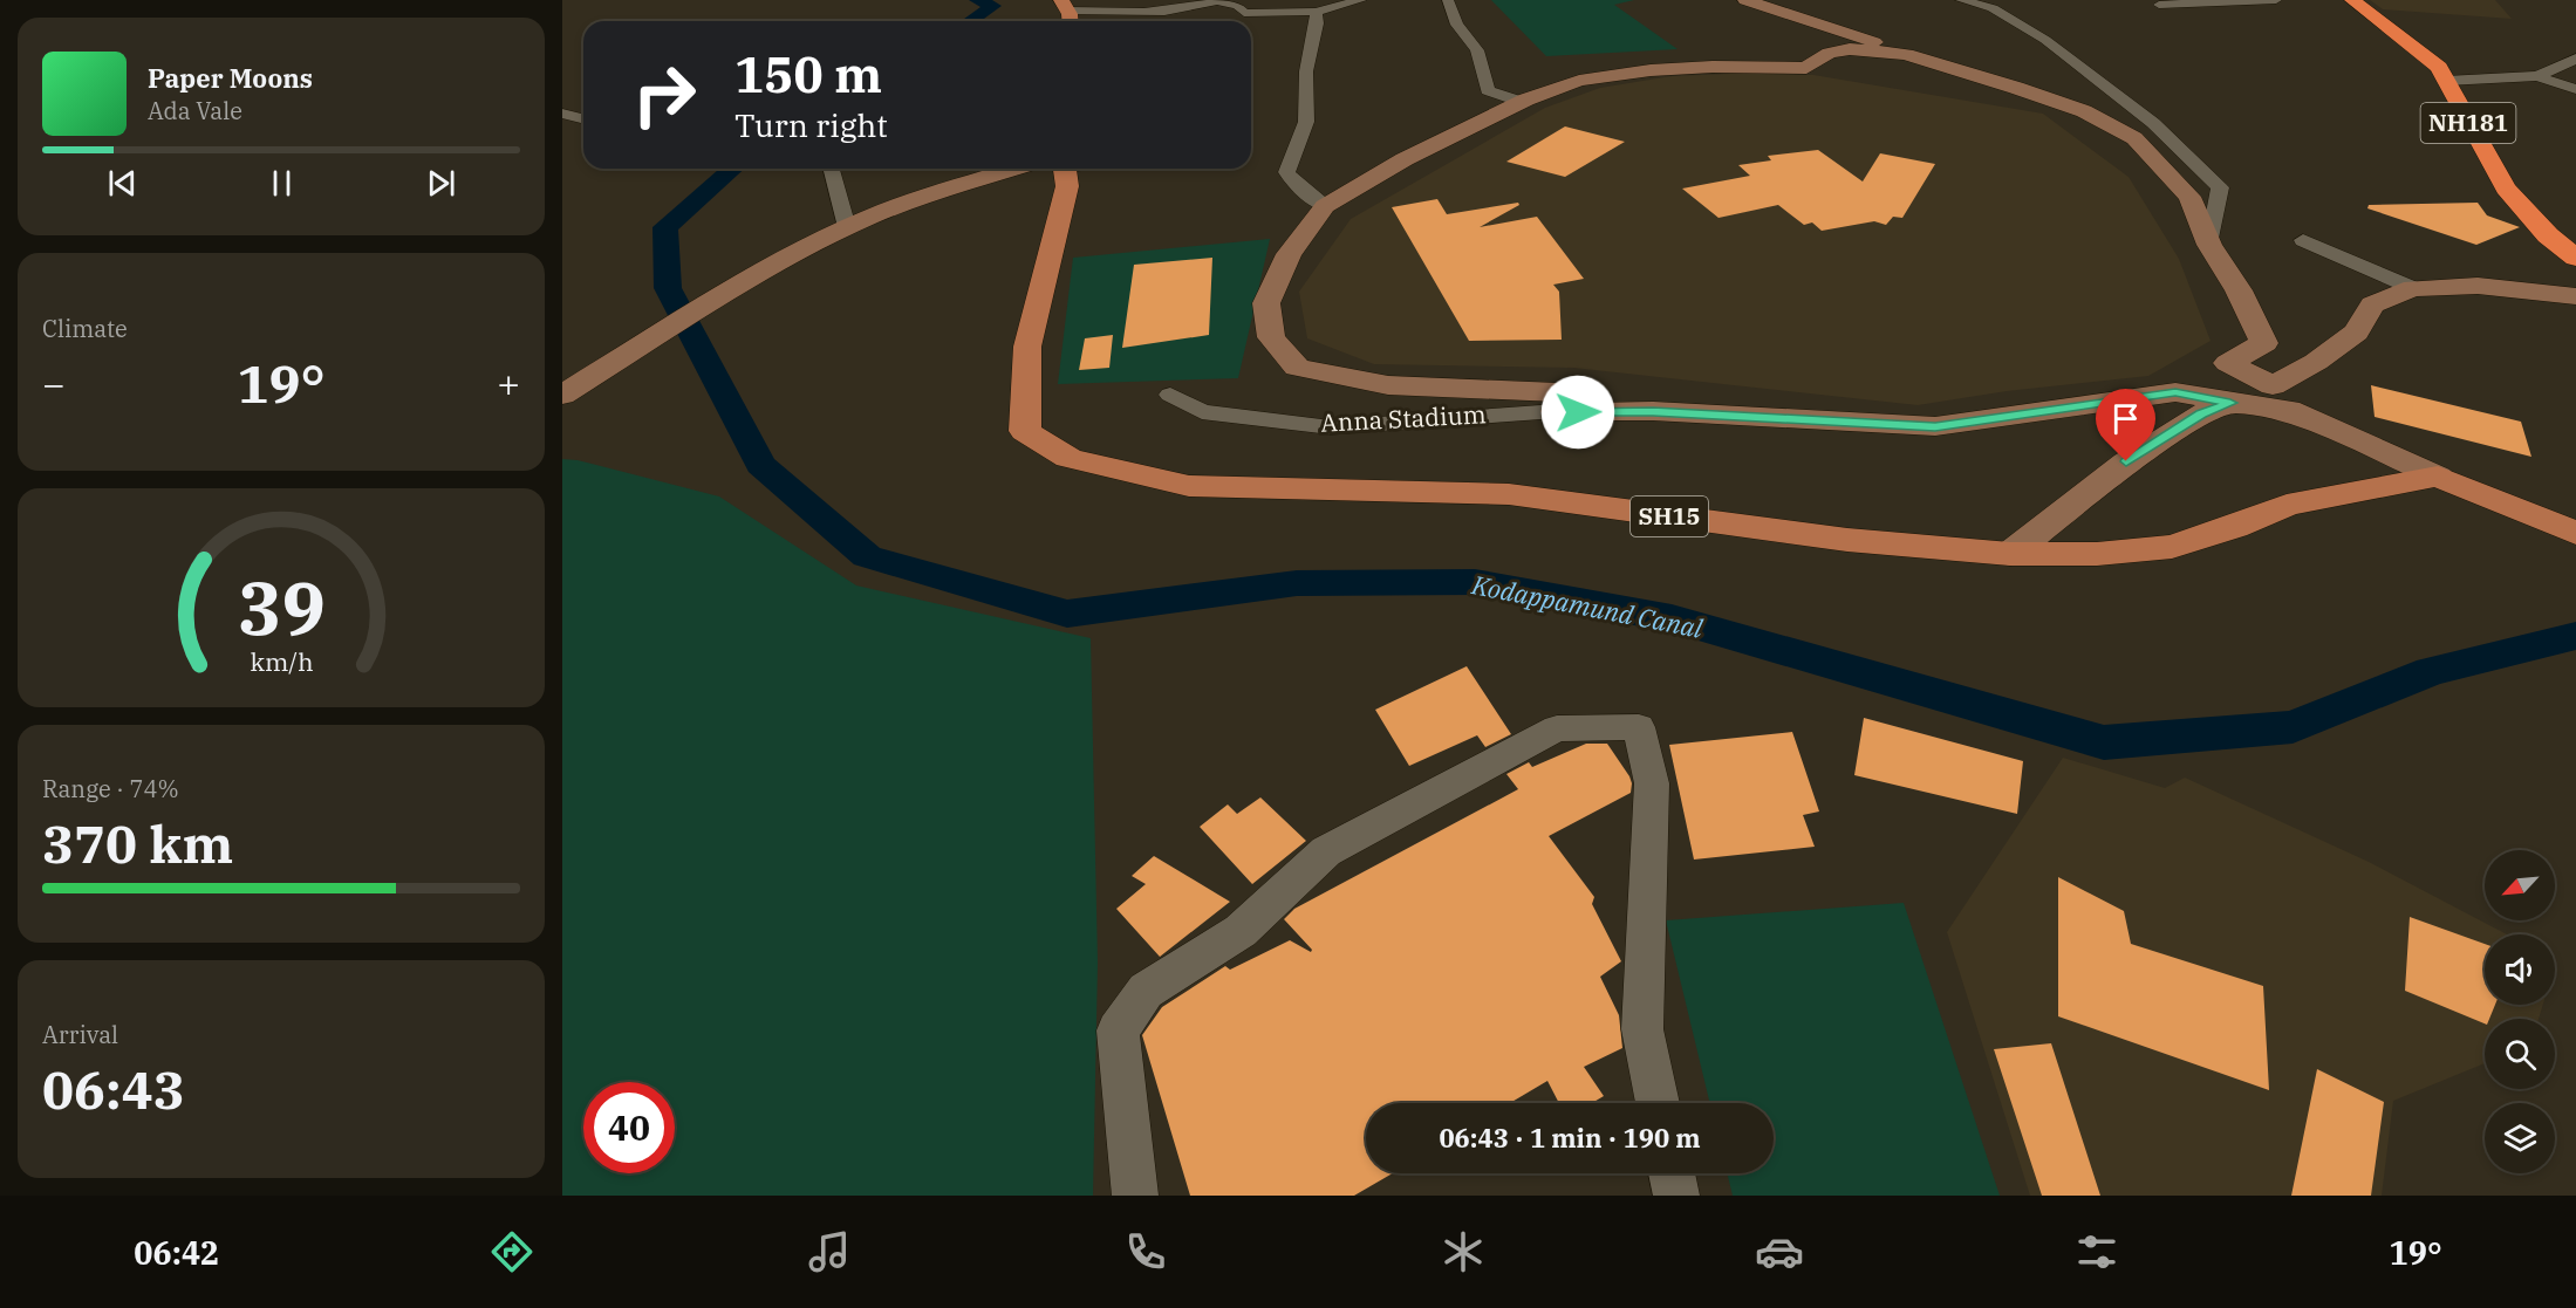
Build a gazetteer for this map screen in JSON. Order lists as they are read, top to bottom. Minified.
{"streets":{"highway":["NH181"],"main road":["SH15"],"street":["Anna Stadium"]},"water":["Kodappamund Canal"],"north":"bottom left","page":{"turn":["150 m","Turn right"],"song":["Paper Moons","Ada Vale"],"tile":["Climate",["Range · 74%","370 km"],["Arrival","06:43"]],"heat":["−","19°","+"],"limit":"40","trip":"06:43 · 1 min · 190 m","tabs":["06:42","19°"],"gauge":["39","km/h"]}}
